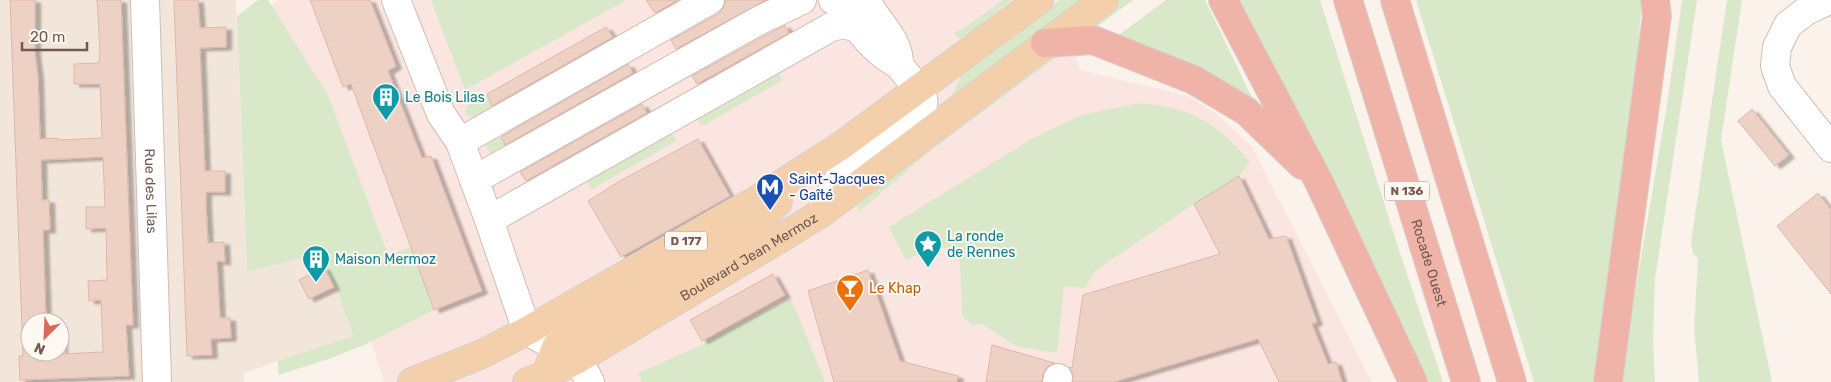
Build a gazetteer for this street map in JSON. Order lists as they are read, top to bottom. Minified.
{"streets":{"highway":["N 136","Rocade Ouest"],"main road":["D 177","Boulevard Jean Mermoz"],"street":["Rue des Lilas"]},"places":{"building":["Le Bois Lilas","Maison Mermoz"],"metro station":["Saint-Jacques - Gaîté"],"place":["La ronde de Rennes"],"bar":["Le Khap"]},"scale_bar":"20 m","north":"bottom left"}
